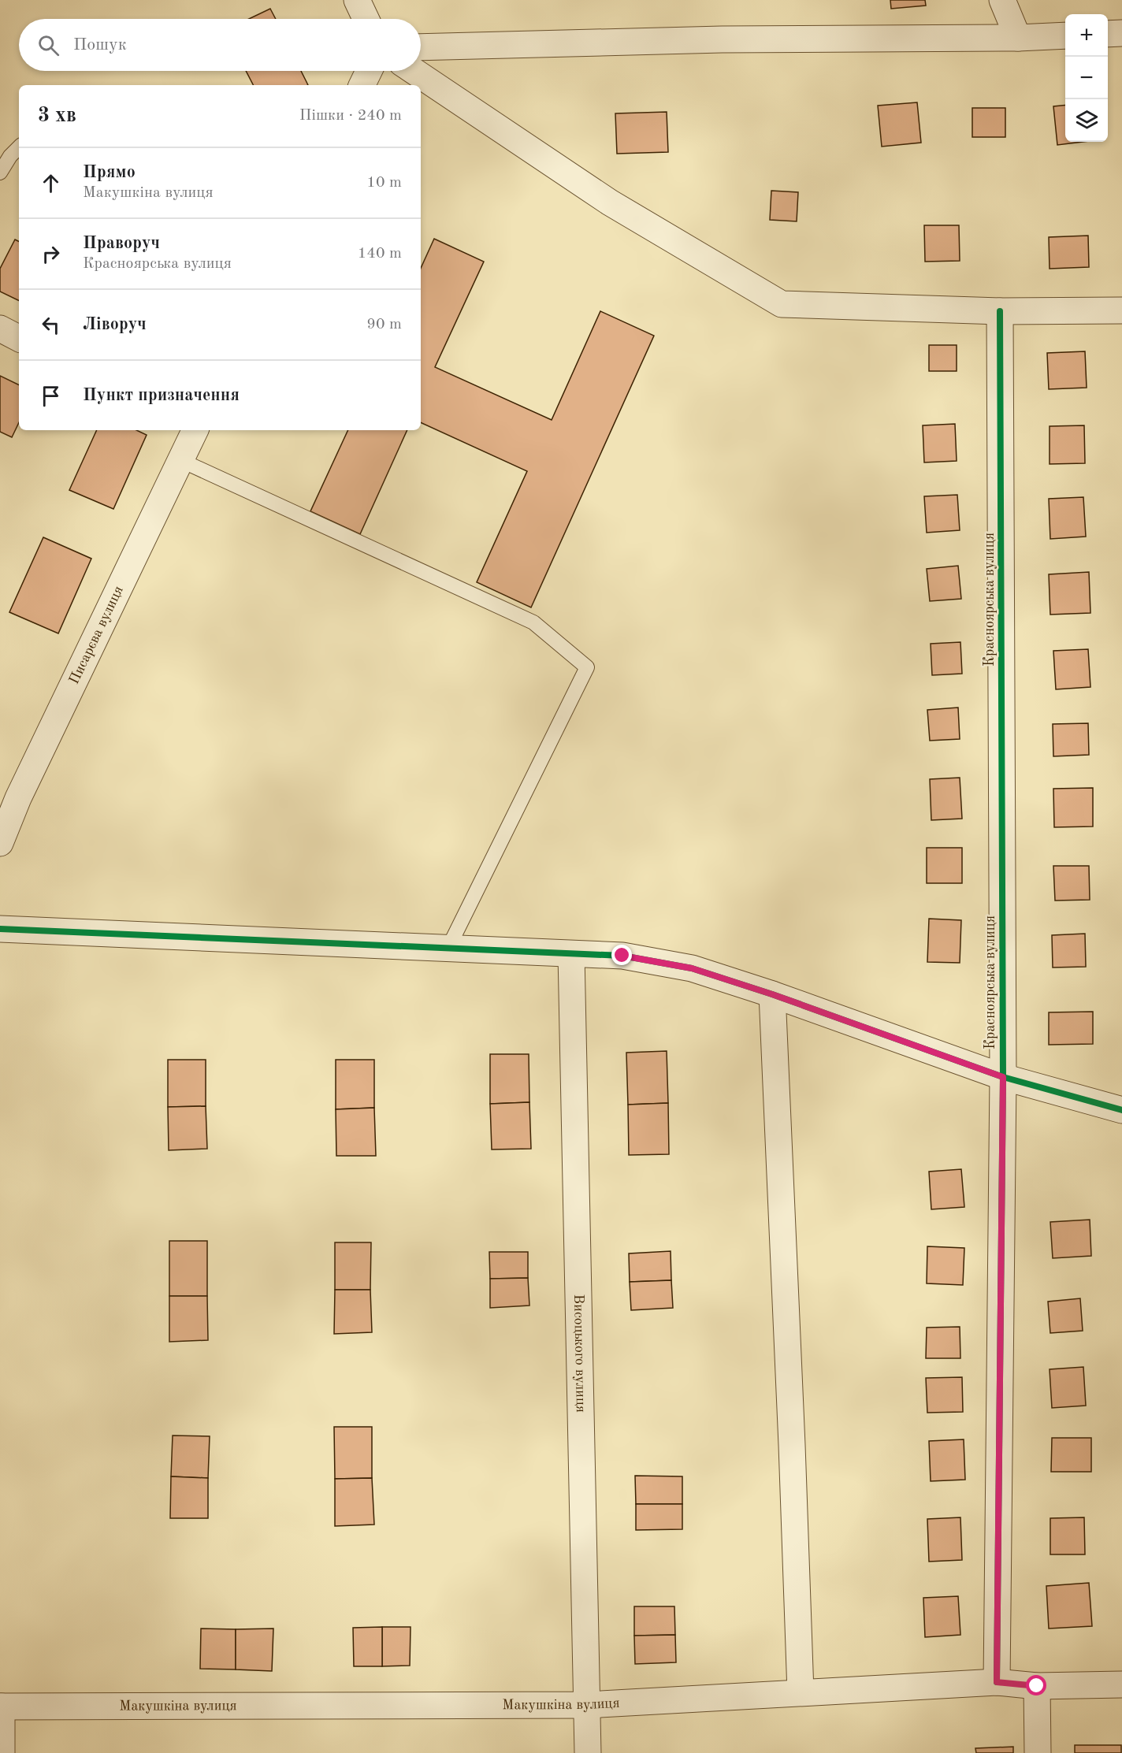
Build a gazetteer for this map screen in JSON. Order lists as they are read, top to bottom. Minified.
{"streets":{"street":["Красноярська вулиця","Писарєва вулиця","Висоцького вулиця","Макушкіна вулиця"]},"crossings":[["Красноярська вулиця","Макушкіна вулиця"],["Висоцького вулиця","Макушкіна вулиця"]],"page":{"map_buttons":["+","−"],"search":"Пошук","heading":["3 хв","Пішки · 240 m"],"list":[["Прямо","Макушкіна вулиця","10 m"],["Праворуч","Красноярська вулиця","140 m"],["Ліворуч","90 m"],"Пункт призначення"]}}
